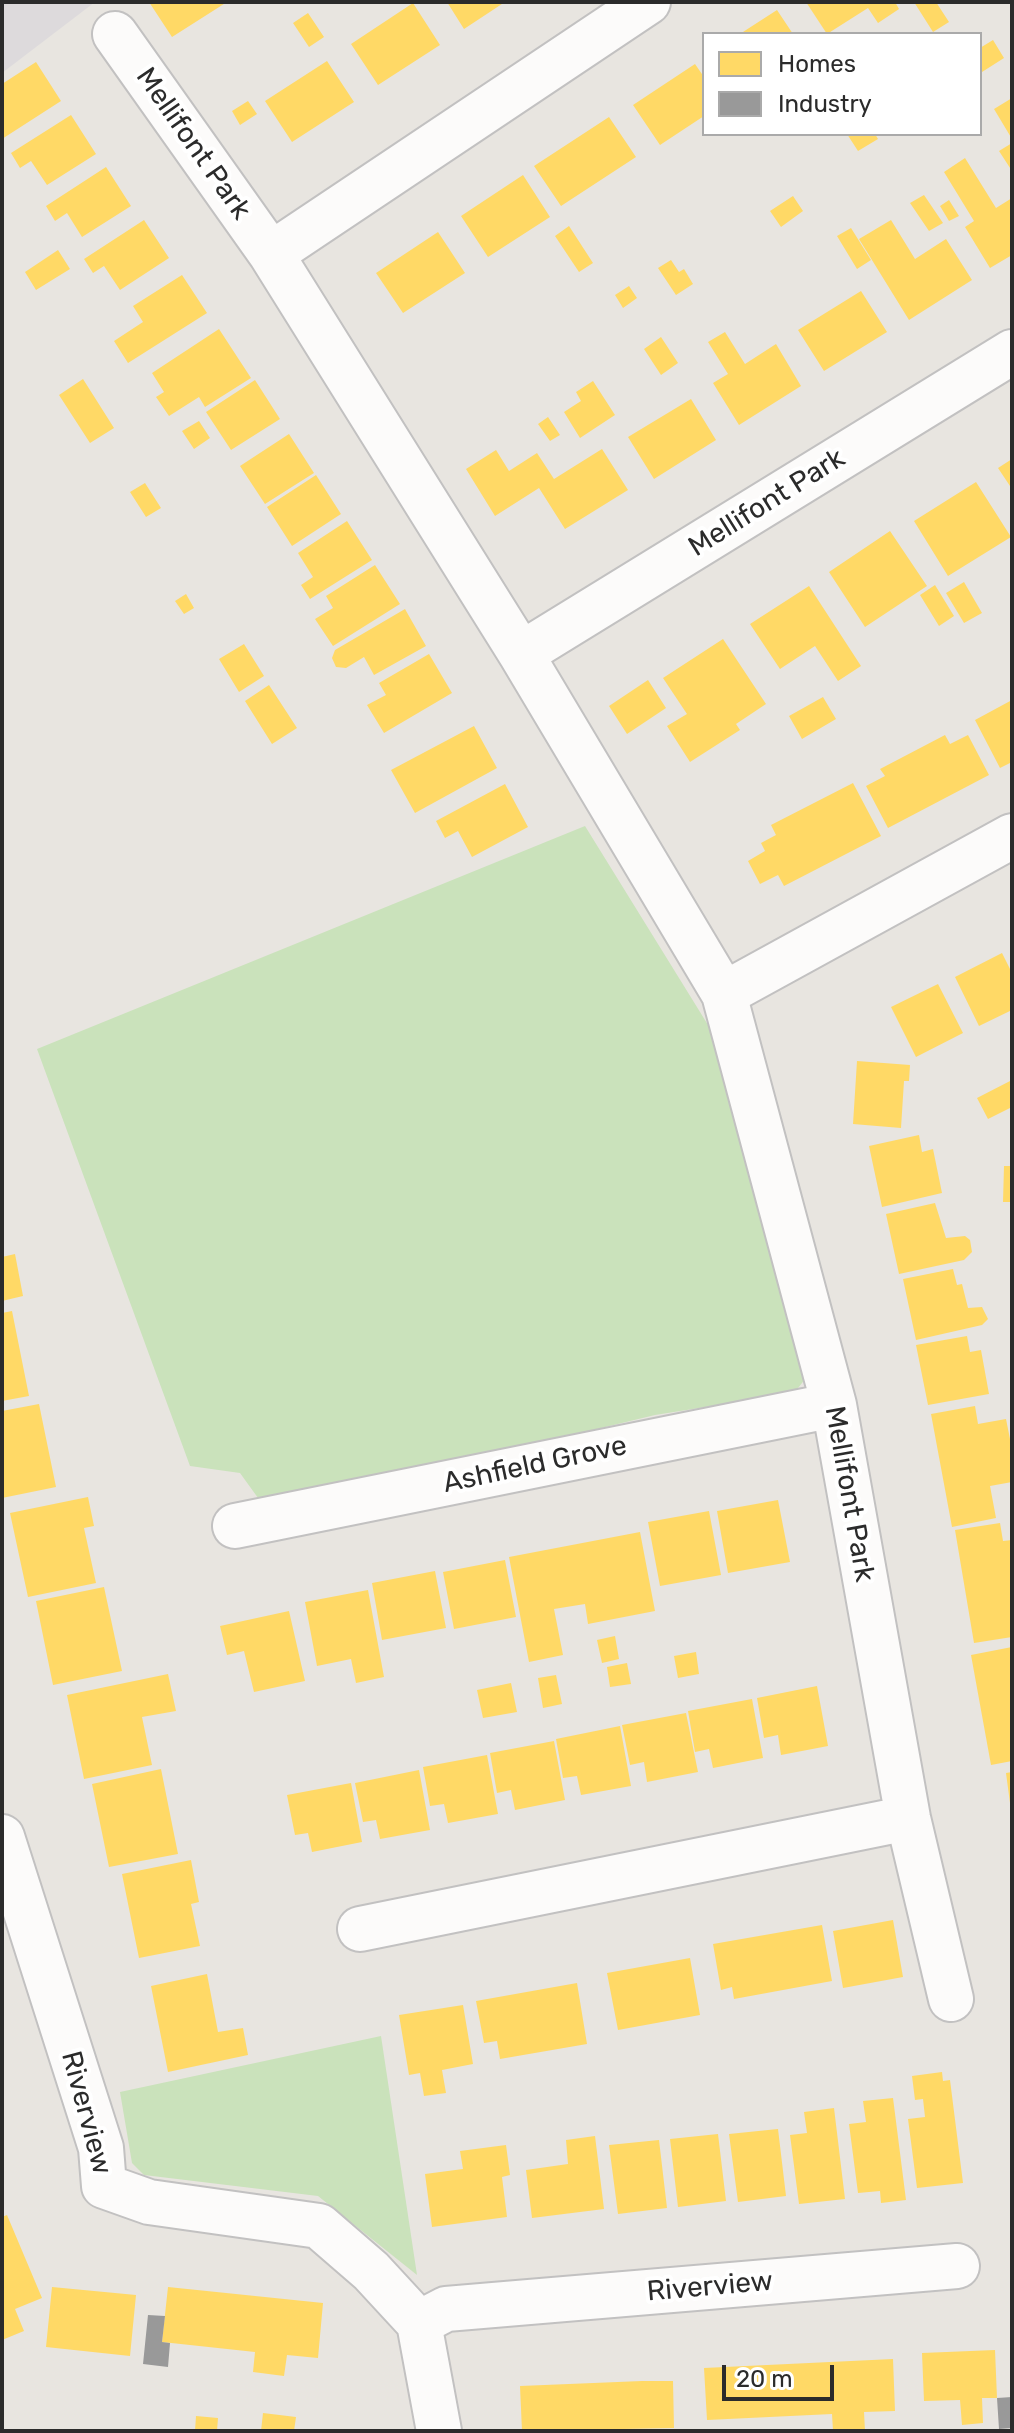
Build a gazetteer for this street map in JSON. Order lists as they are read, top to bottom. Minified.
{"streets":{"street":["Mellifont Park","Ashfield Grove","Riverview"]},"crossings":[["Mellifont Park","Ashfield Grove"]],"legend":["Homes","Industry"],"scale_bar":"20 m"}
